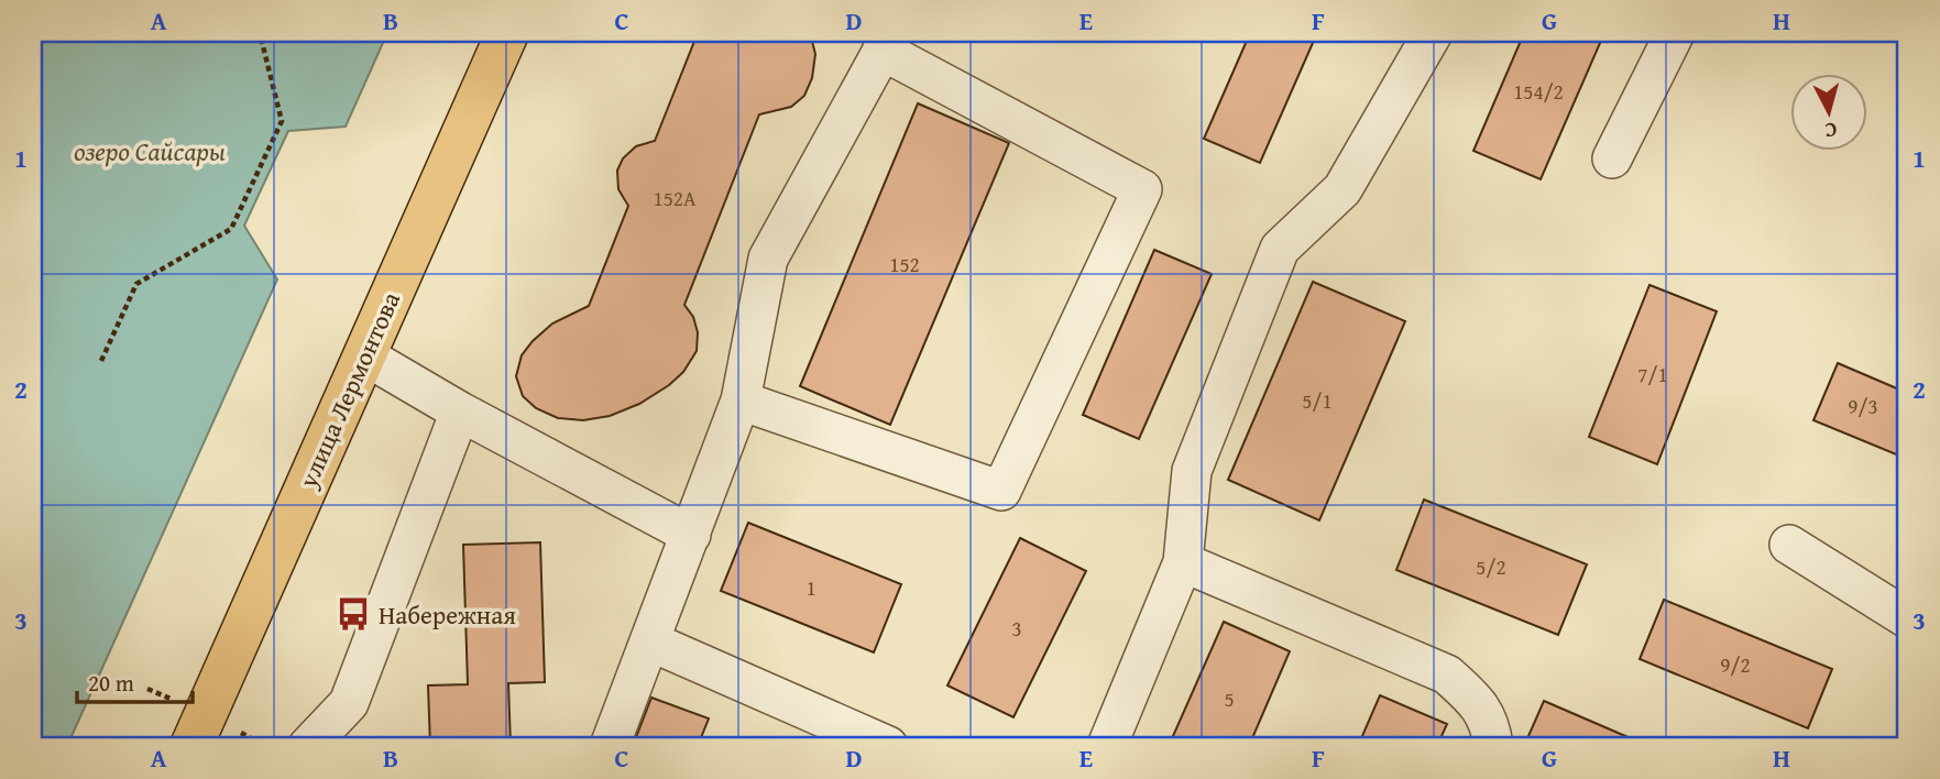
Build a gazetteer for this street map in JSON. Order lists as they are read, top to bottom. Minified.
{"streets":{"main road":["улица Лермонтова"]},"water":["озеро Сайсары"],"places":{"bus stop":["Набережная"]},"house_numbers":["154/2","152А","152","7/1","5/1","9/3","5/2","1","3","9/2","5"],"scale_bar":"20 m","north":"bottom","grid":{"columns":["A","B","C","D","E","F","G","H"],"rows":["1","2","3"]}}
